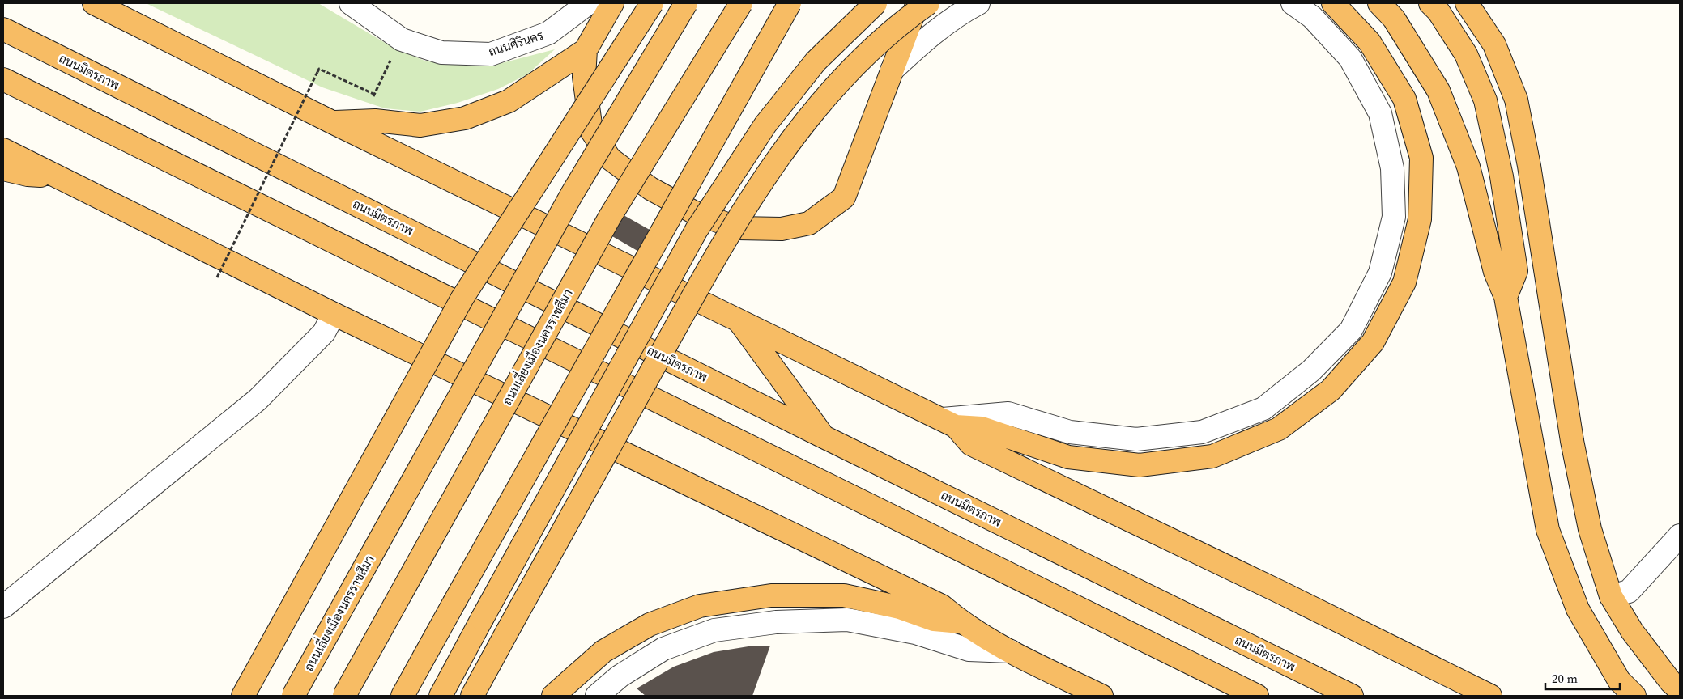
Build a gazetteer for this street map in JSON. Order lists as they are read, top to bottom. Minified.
{"streets":{"highway":["ถนนมิตรภาพ","ถนนเลี่ยงเมืองนครราชสีมา"],"street":["ถนนศิรินคร"]},"scale_bar":"20 m"}
